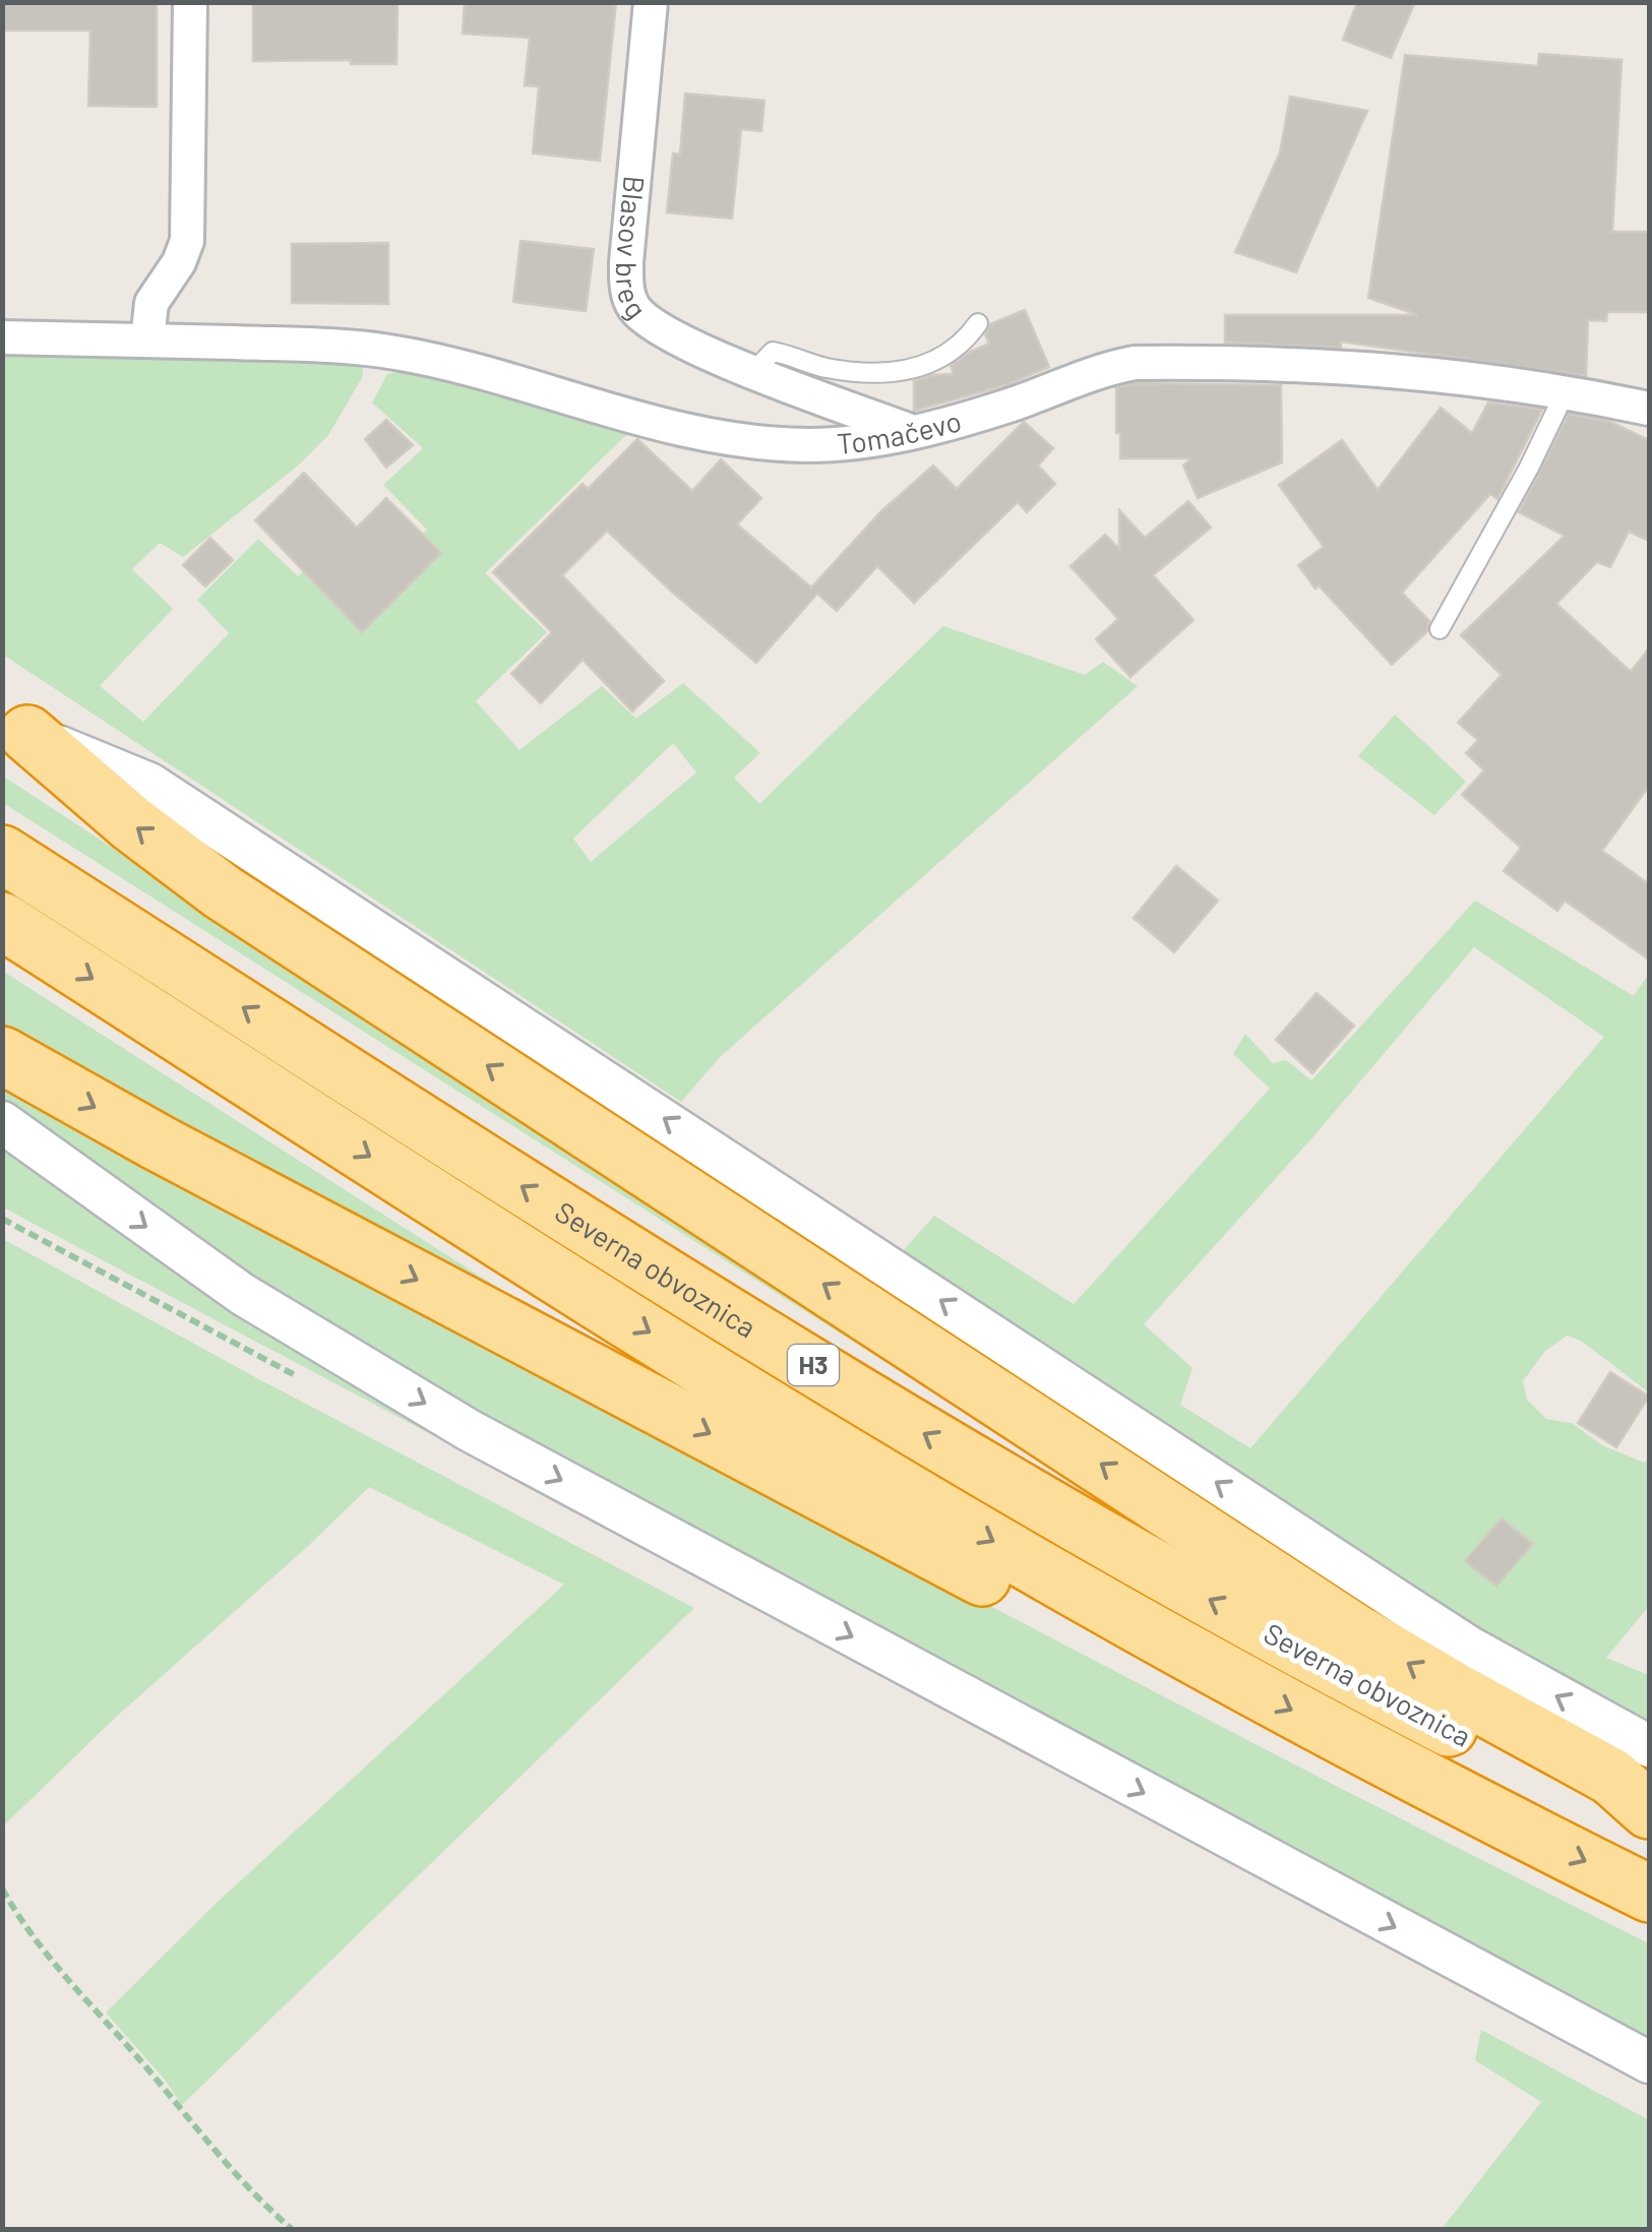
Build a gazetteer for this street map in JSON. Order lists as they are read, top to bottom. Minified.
{"streets":{"highway":["Severna obvoznica","H3"],"street":["Blasov breg","Tomačevo"]},"crossings":[["Blasov breg","Tomačevo"]]}
